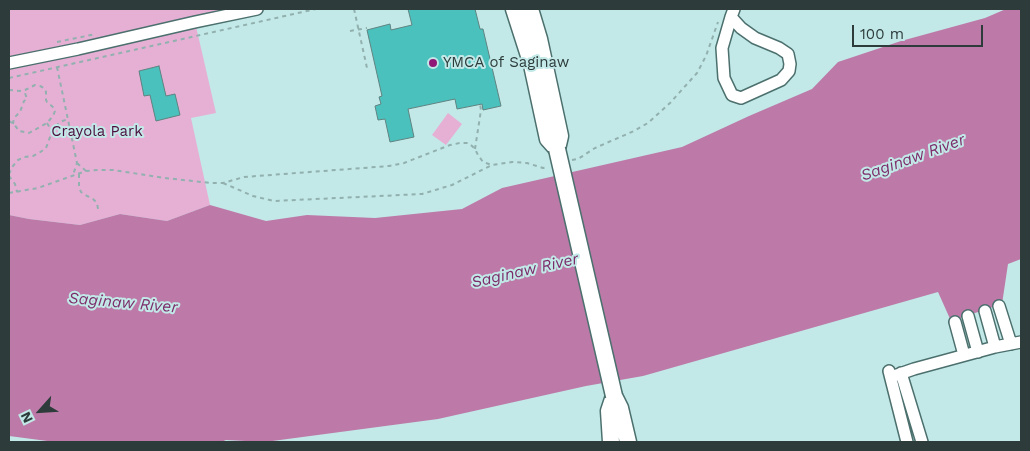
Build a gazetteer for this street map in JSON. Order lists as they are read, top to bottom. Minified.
{"water":["Saginaw River"],"parks":["Crayola Park"],"places":["YMCA of Saginaw"],"scale_bar":"100 m","north":"bottom left"}
